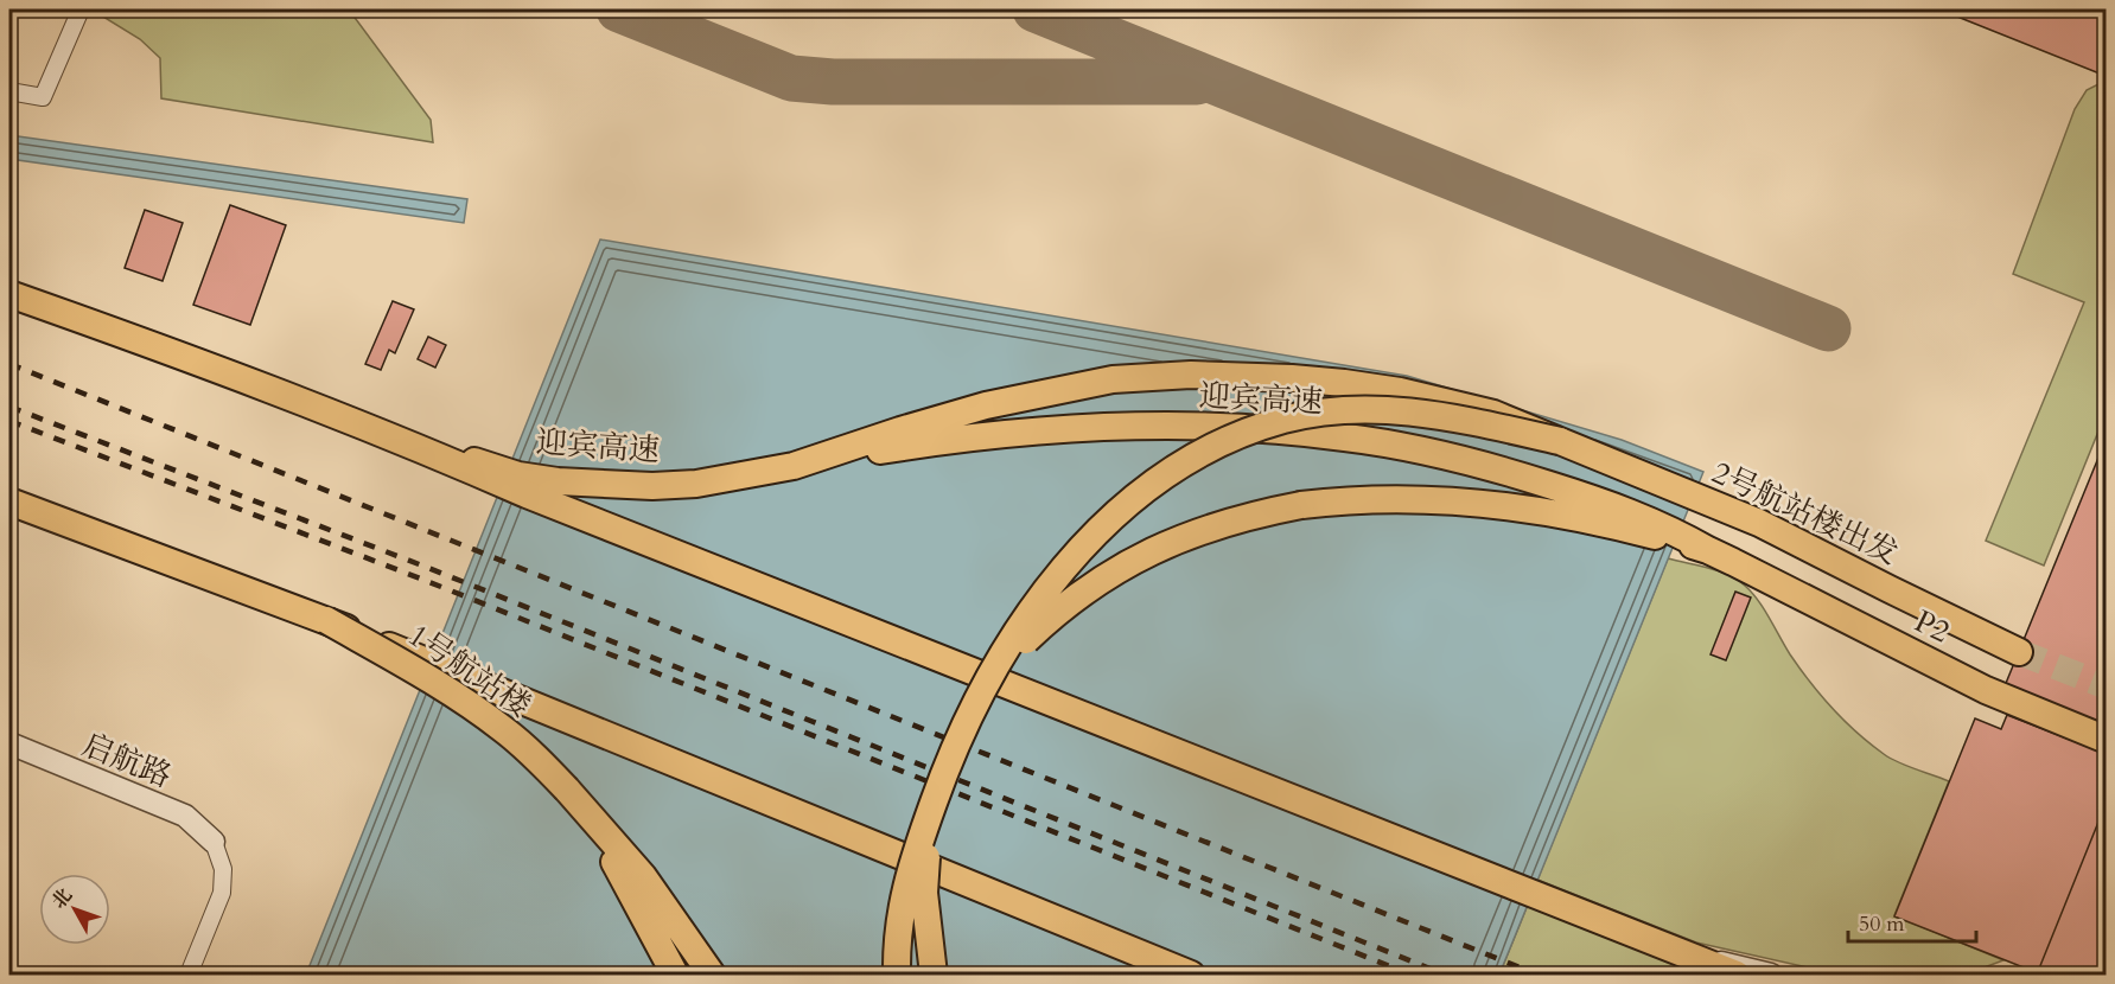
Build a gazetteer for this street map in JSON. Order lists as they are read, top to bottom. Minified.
{"streets":{"main road":["迎宾高速","2号航站楼出发","P2","1号航站楼"],"street":["启航路"]},"crossings":[["迎宾高速","2号航站楼出发"],["迎宾高速","P2"]],"scale_bar":"50 m","north":"top left"}
